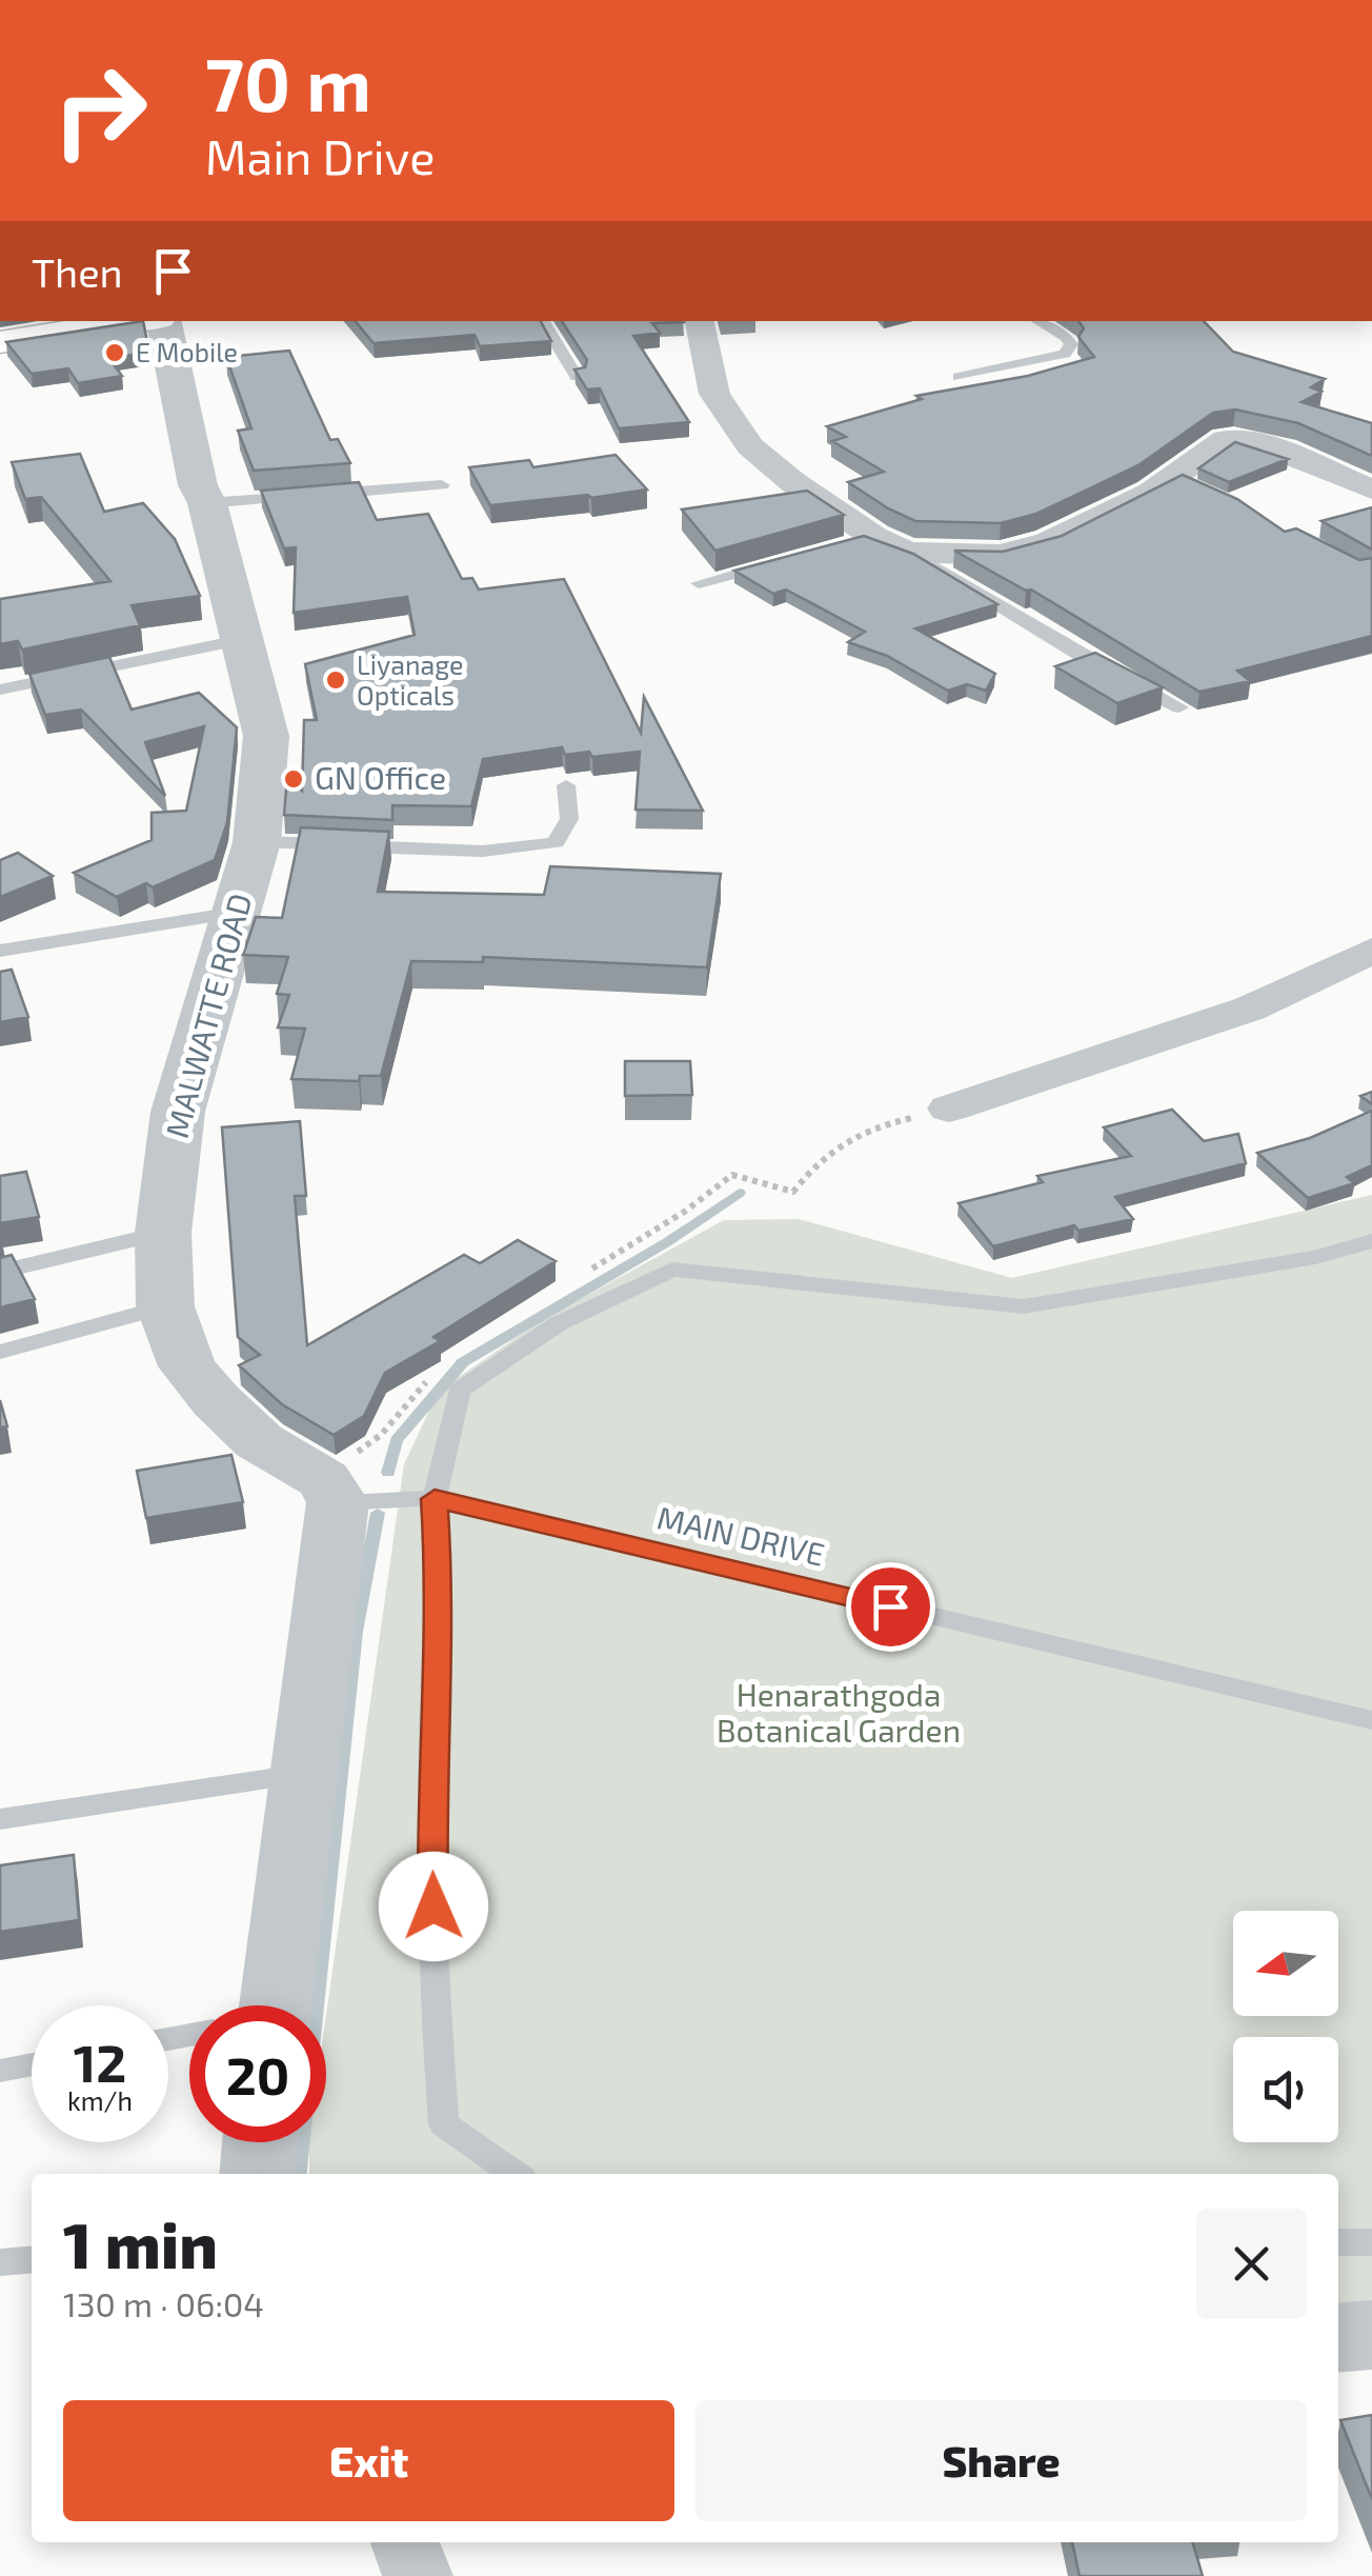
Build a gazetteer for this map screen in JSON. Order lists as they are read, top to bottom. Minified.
{"streets":{"street":["MALWATTE ROAD"],"lane":["MAIN DRIVE"]},"crossings":[["MALWATTE ROAD","MAIN DRIVE"]],"parks":["Henarathgoda Botanical Garden"],"places":["E Mobile","Liyanage Opticals","GN Office"],"north":"left","page":{"turn":["70 m","Main Drive"],"then":"Then","speed":"12 km/h","limit":"20","heading":["1 min","130 m · 06:04"],"buttons":["Exit","Share"]}}
